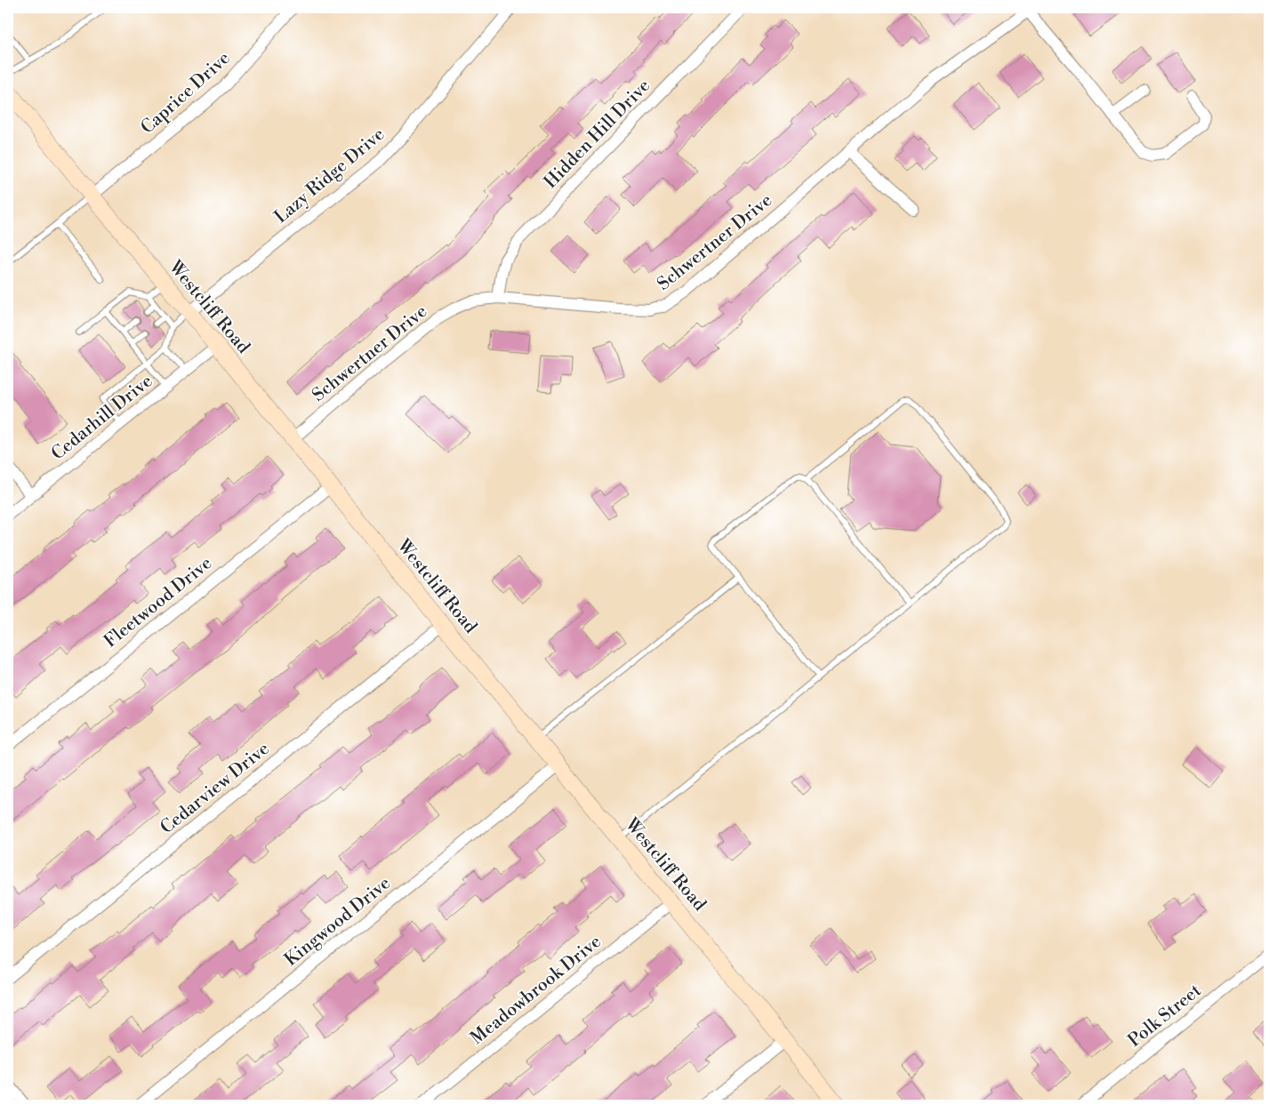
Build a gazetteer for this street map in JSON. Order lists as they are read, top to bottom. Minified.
{"streets":{"street":["Caprice Drive","Hidden Hill Drive","Lazy Ridge Drive","Schwertner Drive","Westcliff Road","Cedarhill Drive","Fleetwood Drive","Cedarview Drive","Kingwood Drive","Meadowbrook Drive","Polk Street"]},"crossings":[["Caprice Drive","Westcliff Road"],["Hidden Hill Drive","Schwertner Drive"],["Lazy Ridge Drive","Westcliff Road"],["Schwertner Drive","Westcliff Road"],["Westcliff Road","Cedarhill Drive"],["Westcliff Road","Fleetwood Drive"],["Westcliff Road","Cedarview Drive"],["Westcliff Road","Kingwood Drive"],["Westcliff Road","Meadowbrook Drive"]]}
